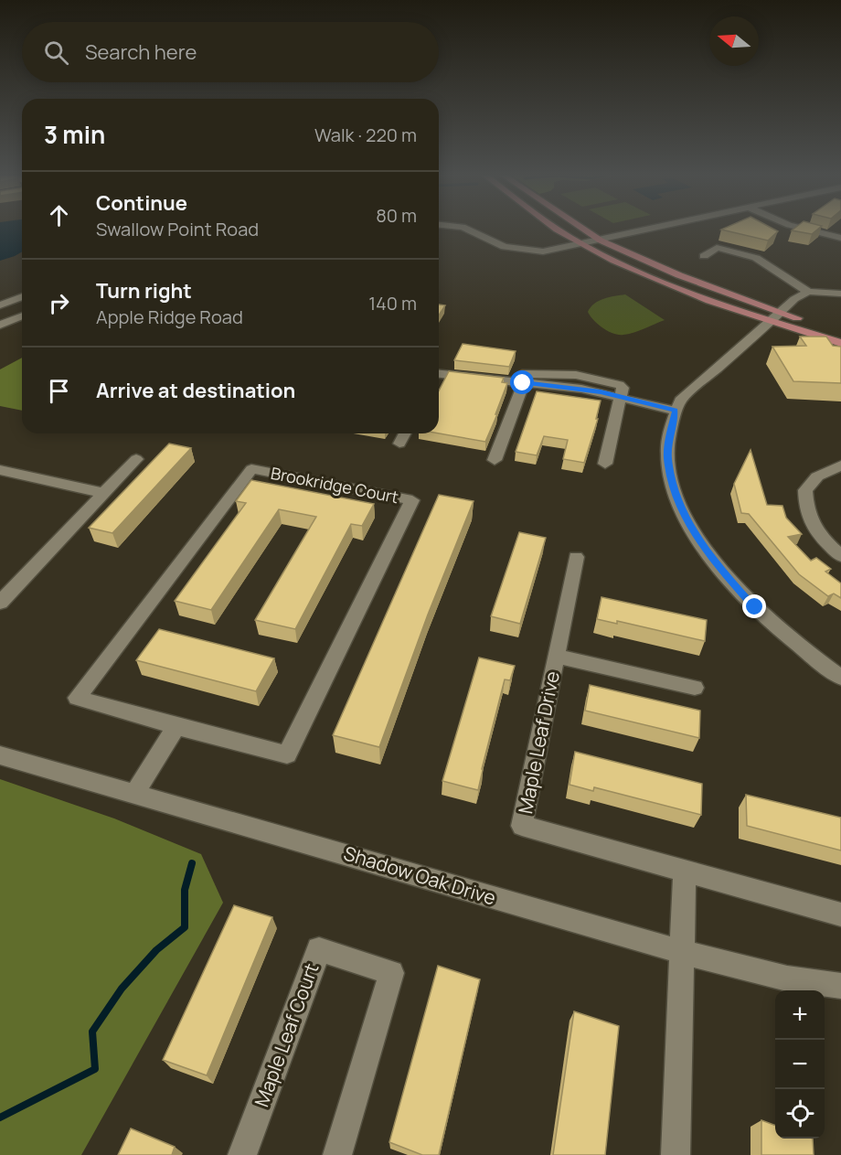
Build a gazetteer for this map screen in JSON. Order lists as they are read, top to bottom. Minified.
{"streets":{"street":["Brookridge Court","Maple Leaf Drive","Shadow Oak Drive","Maple Leaf Court"]},"north":"left","page":{"search":"Search here","heading":["3 min","Walk · 220 m"],"list":[["Continue","Swallow Point Road","80 m"],["Turn right","Apple Ridge Road","140 m"],"Arrive at destination"],"map_buttons":["+","−"]}}
